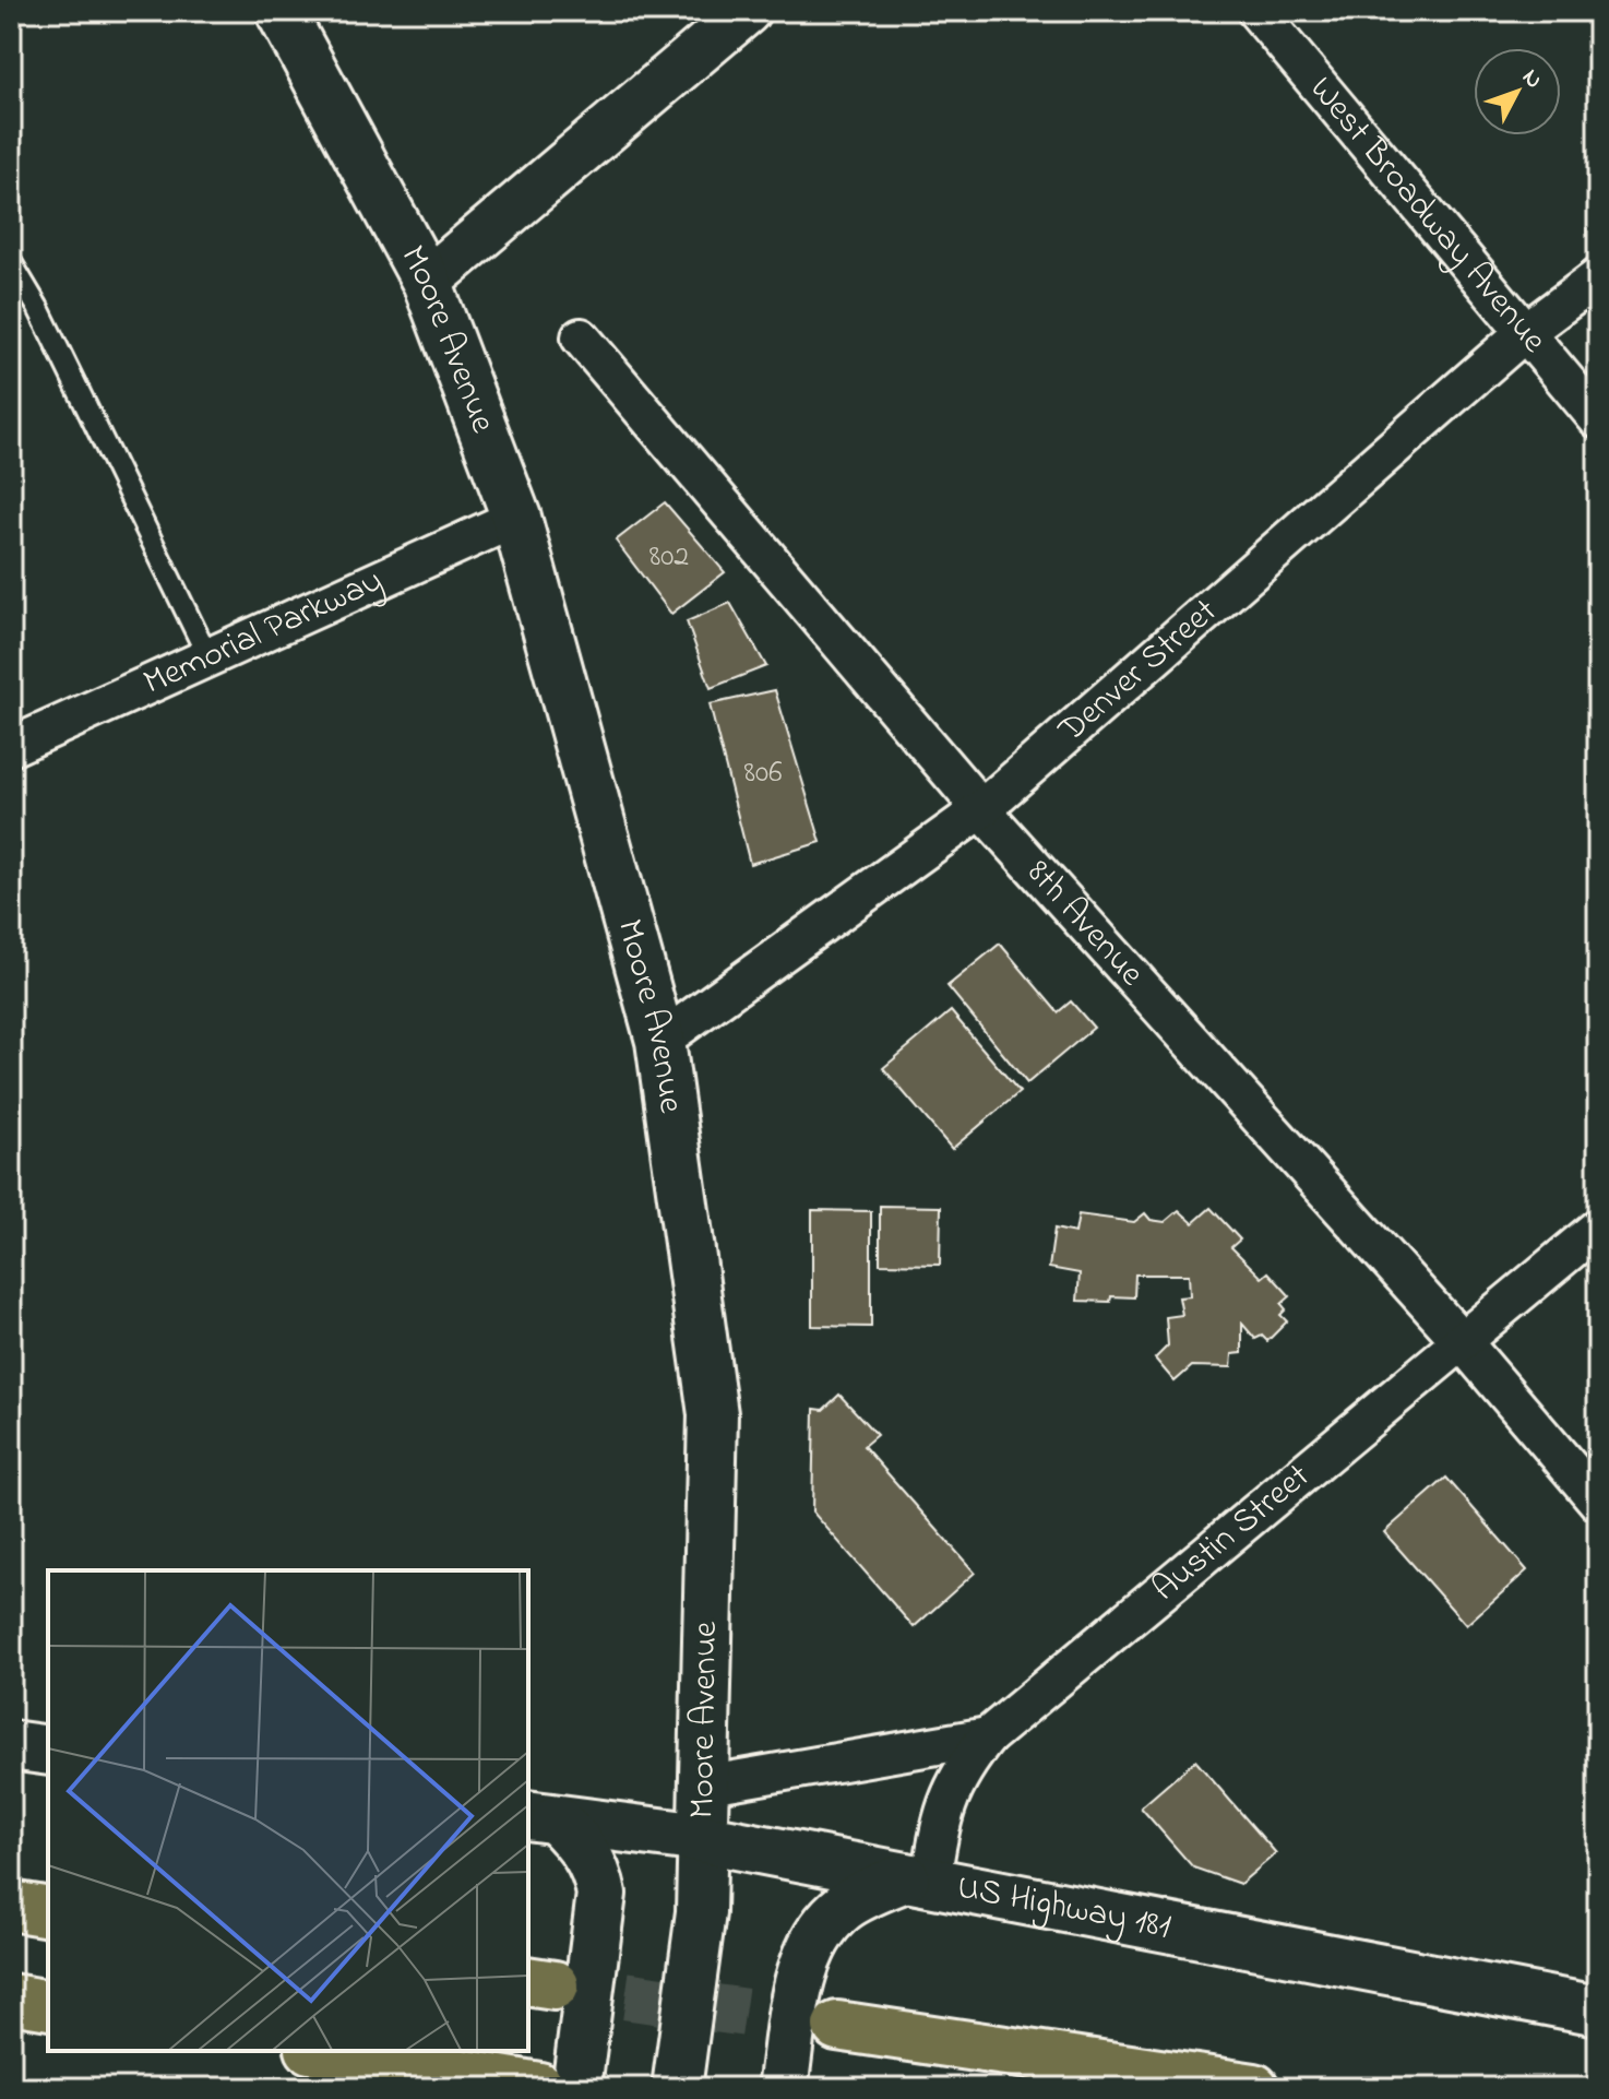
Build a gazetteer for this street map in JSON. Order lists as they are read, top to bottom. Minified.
{"streets":{"main road":["Moore Avenue","US Highway 181"],"street":["West Broadway Avenue","Memorial Parkway","Denver Street","8th Avenue","Austin Street"]},"crossings":[["West Broadway Avenue","Denver Street"],["Moore Avenue","Memorial Parkway"],["Moore Avenue","Denver Street"],["Moore Avenue","US Highway 181"],["Denver Street","8th Avenue"],["8th Avenue","Austin Street"],["Austin Street","US Highway 181"]],"house_numbers":["802","806"],"north":"top right"}
